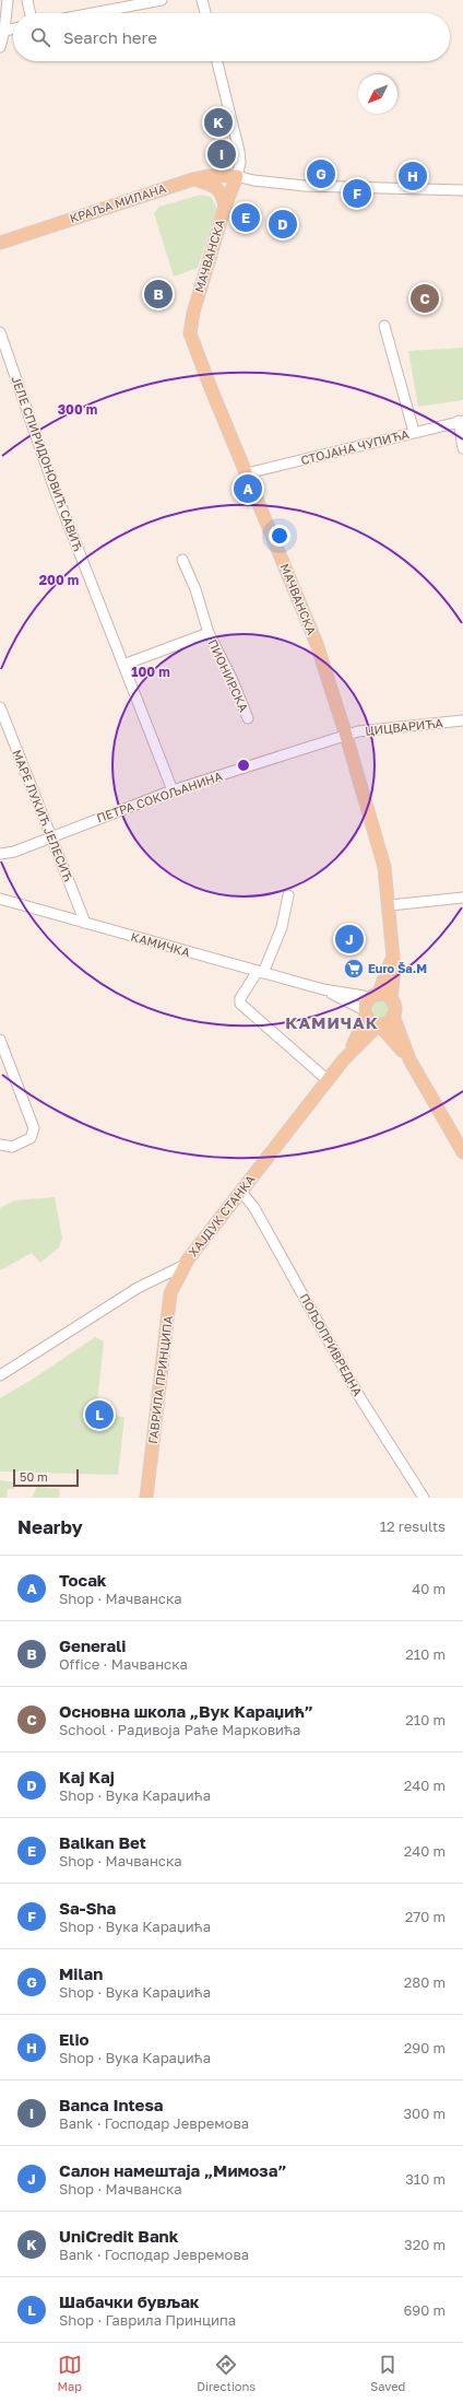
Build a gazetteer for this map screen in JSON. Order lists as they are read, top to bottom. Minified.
{"streets":{"main road":["КРАЉА МИЛАНА","МАЧВАНСКА","ХАЈДУК СТАНКА","ГАВРИЛА ПРИНЦИПА"],"street":["СТОЈАНА ЧУПИЋА","ЈЕЛЕ СПИРИДОНОВИЋ САВИЋ","ПИОНИРСКА","ЦИЦВАРИЋА","ПЕТРА СОКОЉАНИНА","МАРЕ ЛУКИЋ ЈЕЛЕСИЋ","КАМИЧКА","ПОЉОПРИВРЕДНА"]},"crossings":[["КРАЉА МИЛАНА","МАЧВАНСКА"],["МАЧВАНСКА","СТОЈАНА ЧУПИЋА"],["МАЧВАНСКА","ЦИЦВАРИЋА"],["МАЧВАНСКА","ПЕТРА СОКОЉАНИНА"],["МАЧВАНСКА","КАМИЧКА"],["МАЧВАНСКА","ХАЈДУК СТАНКА"],["ЈЕЛЕ СПИРИДОНОВИЋ САВИЋ","ПИОНИРСКА"],["ЈЕЛЕ СПИРИДОНОВИЋ САВИЋ","ПЕТРА СОКОЉАНИНА"],["ЦИЦВАРИЋА","ПЕТРА СОКОЉАНИНА"],["ПЕТРА СОКОЉАНИНА","МАРЕ ЛУКИЋ ЈЕЛЕСИЋ"],["МАРЕ ЛУКИЋ ЈЕЛЕСИЋ","КАМИЧКА"],["КАМИЧКА","ХАЈДУК СТАНКА"],["ХАЈДУК СТАНКА","ПОЉОПРИВРЕДНА"],["ХАЈДУК СТАНКА","ГАВРИЛА ПРИНЦИПА"]],"districts":["КАМИЧАК"],"places":{"supermarket":["Euro Ša.M"]},"scale_bar":"50 m","north":"bottom left","page":{"search":"Search here","pins":["K","I","G","H","F","E","D","B","C","A","J","L"],"scale":"50 m","heading":["Nearby","12 results"],"list":[{"mark":"A","name":"Tocak","note":"Shop · Мачванска","value":"40 m"},{"mark":"B","name":"Generali","note":"Office · Мачванска","value":"210 m"},{"mark":"C","name":"Основна школа „Вук Караџић”","note":"School · Радивоја Раће Марковића","value":"210 m"},{"mark":"D","name":"Kaj Kaj","note":"Shop · Вука Караџића","value":"240 m"},{"mark":"E","name":"Balkan Bet","note":"Shop · Мачванска","value":"240 m"},{"mark":"F","name":"Sa-Sha","note":"Shop · Вука Караџића","value":"270 m"},{"mark":"G","name":"Milan","note":"Shop · Вука Караџића","value":"280 m"},{"mark":"H","name":"Elio","note":"Shop · Вука Караџића","value":"290 m"},{"mark":"I","name":"Banca Intesa","note":"Bank · Господар Јевремова","value":"300 m"},{"mark":"J","name":"Салон намештаја „Мимоза”","note":"Shop · Мачванска","value":"310 m"},{"mark":"K","name":"UniCredit Bank","note":"Bank · Господар Јевремова","value":"320 m"},{"mark":"L","name":"Шабачки бувљак","note":"Shop · Гаврила Принципа","value":"690 m"}],"nav":["Map","Directions","Saved"]},"rings":["300 m","200 m","100 m"]}
